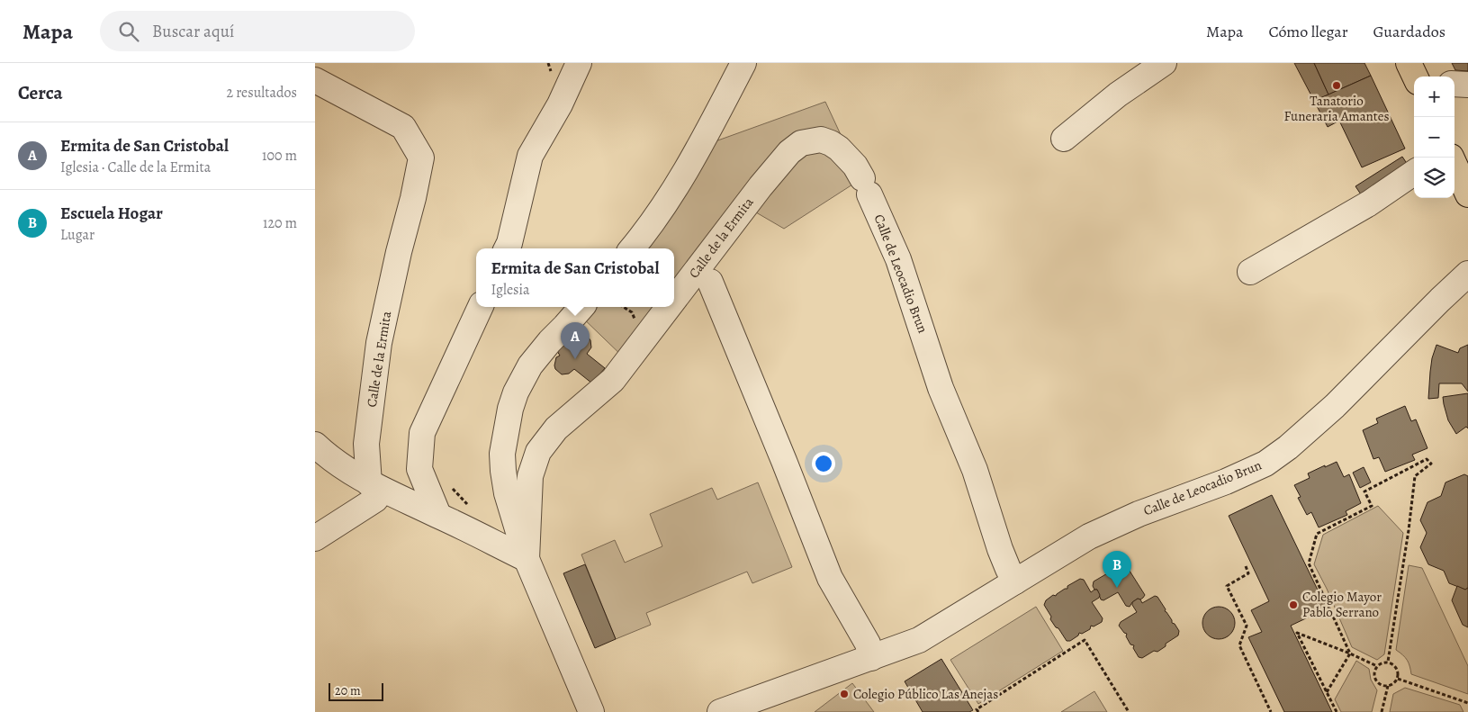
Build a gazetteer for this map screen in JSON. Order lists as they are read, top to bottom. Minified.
{"streets":{"street":["Calle de la Ermita","Calle de Leocadio Brun"]},"crossings":[["Calle de la Ermita","Calle de Leocadio Brun"]],"places":["Tanatorio Funeraria Amantes","Colegio Mayor Pablo Serrano","Colegio Público Las Anejas"],"scale_bar":"20 m","page":{"header":"Mapa","search":"Buscar aquí","nav":["Mapa","Cómo llegar","Guardados"],"heading":["Cerca","2 resultados"],"map_buttons":["+","−"],"list":[{"mark":"A","name":"Ermita de San Cristobal","note":"Iglesia · Calle de la Ermita","value":"100 m"},{"mark":"B","name":"Escuela Hogar","note":"Lugar","value":"120 m"}],"popup":["Ermita de San Cristobal","Iglesia"],"pins":["A","B"],"scale":"20 m"}}
